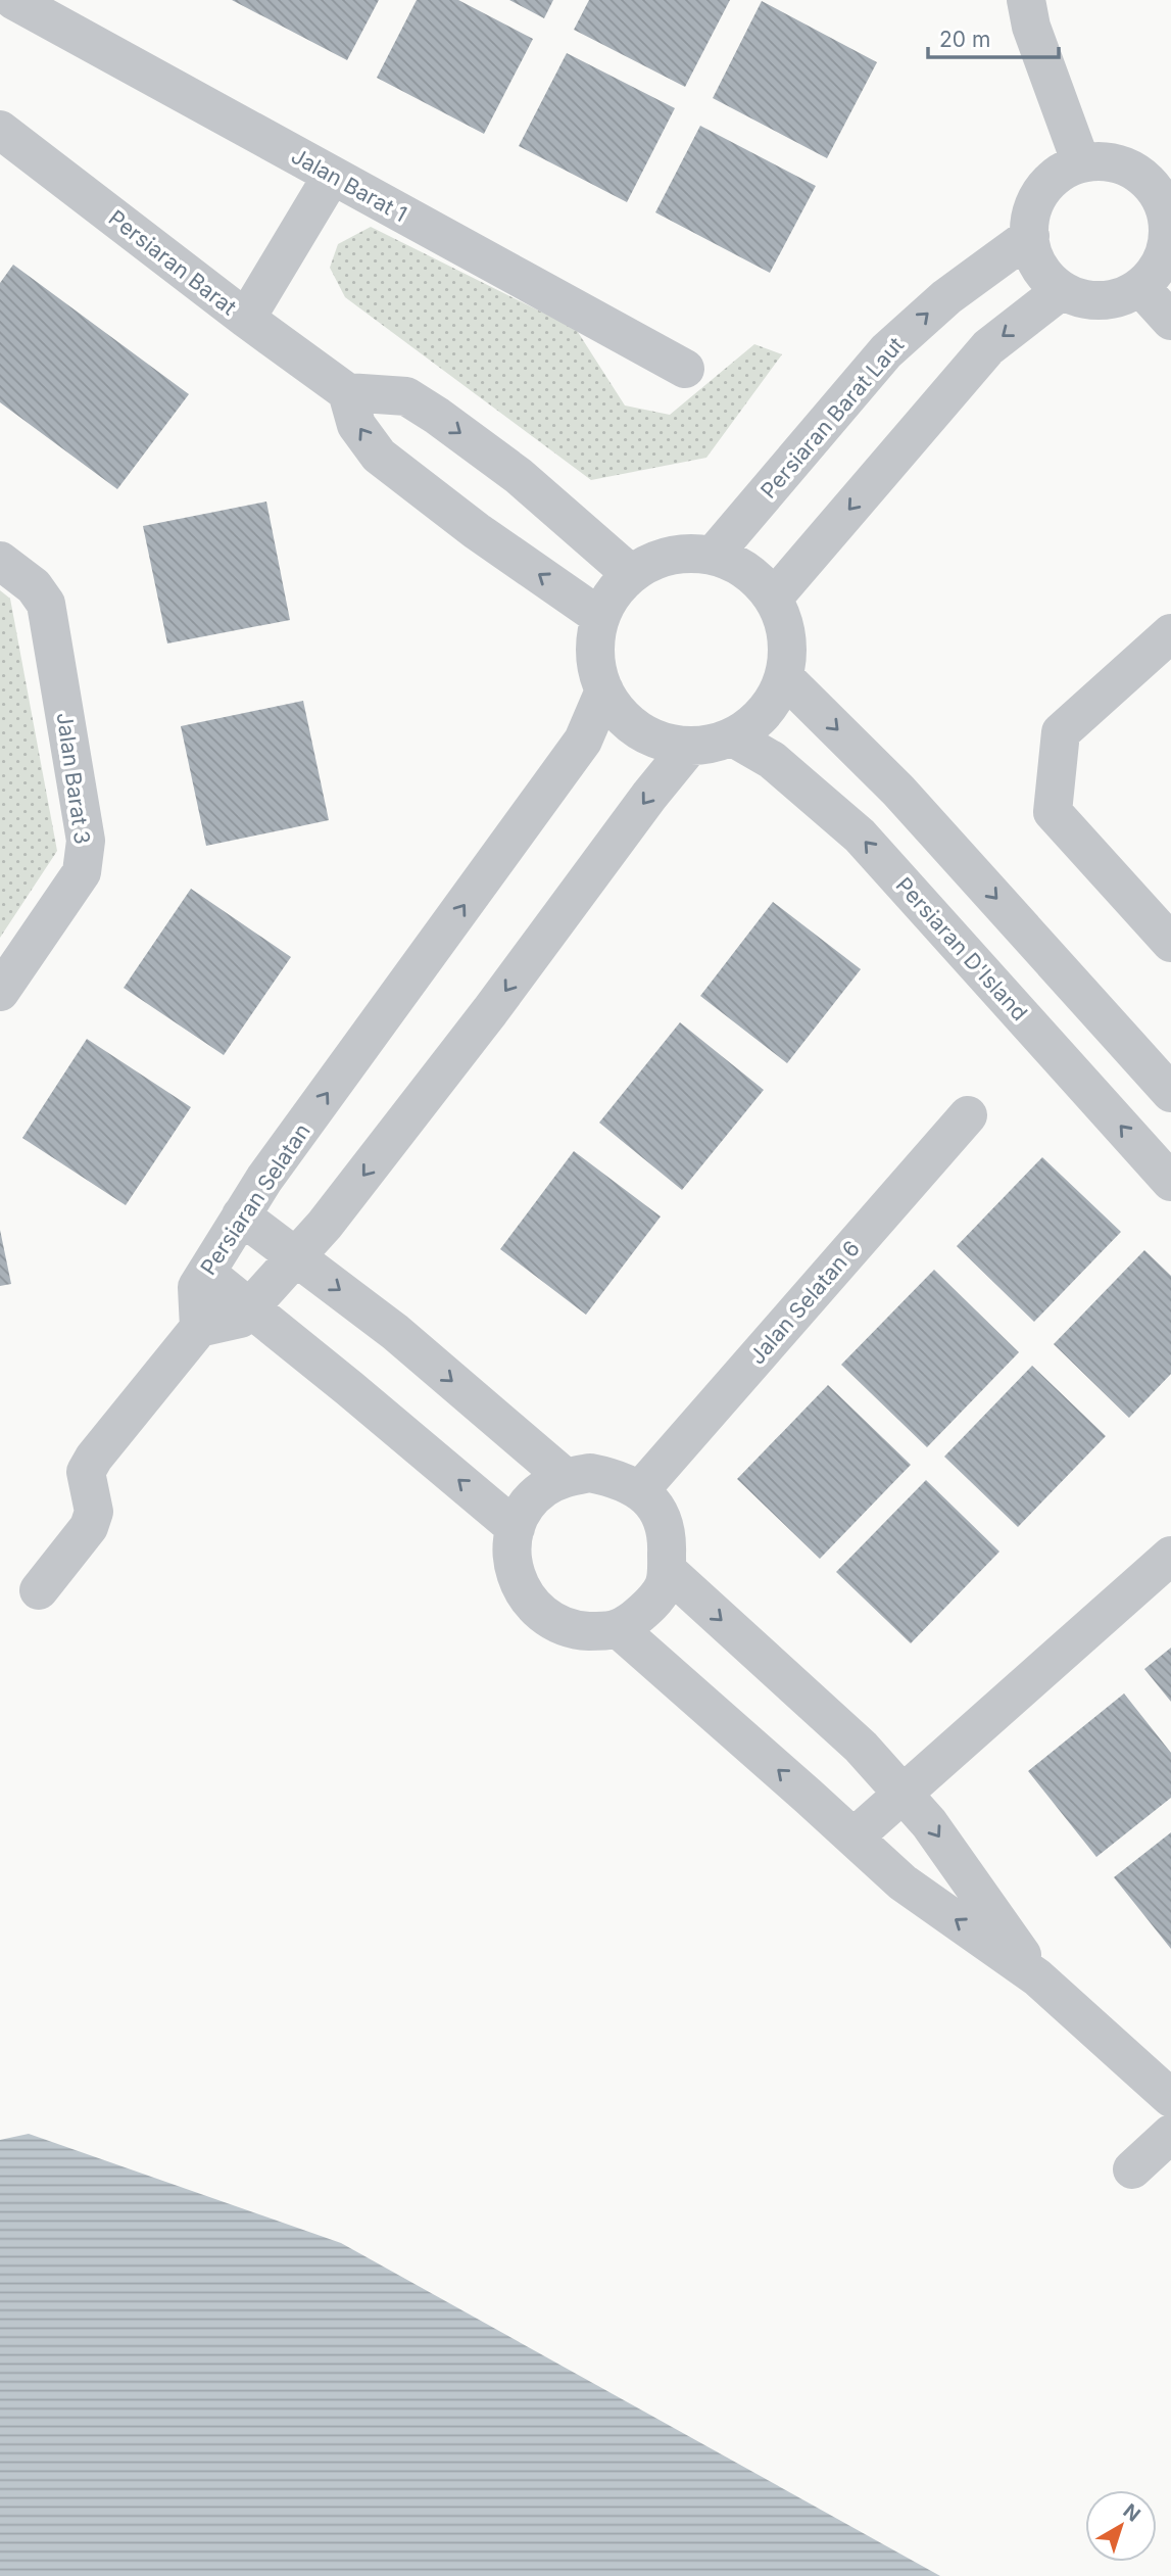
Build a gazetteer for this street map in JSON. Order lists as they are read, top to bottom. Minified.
{"streets":{"street":["Jalan Barat 1","Persiaran Barat","Persiaran Barat Laut","Jalan Barat 3","Persiaran D'Island","Persiaran Selatan","Jalan Selatan 6"]},"crossings":[["Persiaran Barat Laut","Persiaran D'Island"],["Persiaran Barat Laut","Persiaran Selatan"],["Persiaran D'Island","Persiaran Selatan"]],"scale_bar":"20 m","north":"top right"}
